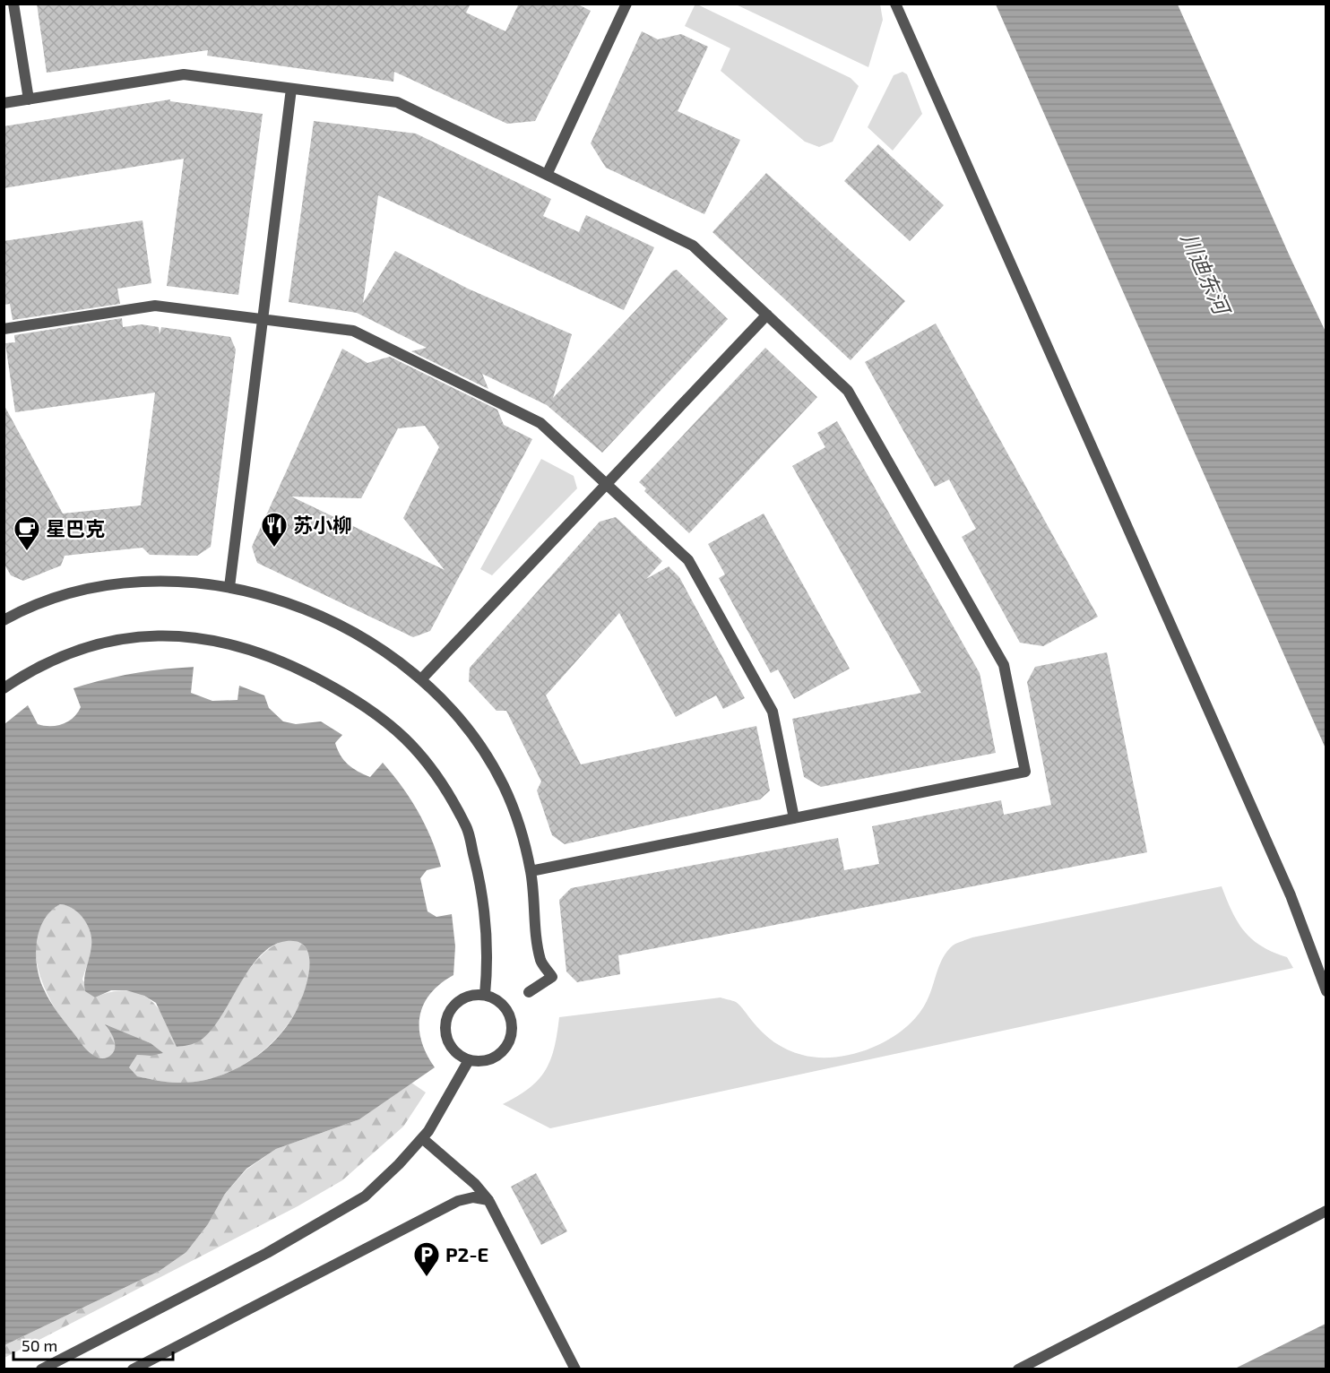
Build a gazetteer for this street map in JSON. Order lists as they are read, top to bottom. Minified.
{"water":["川迪东河"],"places":{"restaurant":["苏小柳"],"cafe":["星巴克"],"parking":["P2-E"]},"scale_bar":"50 m"}
